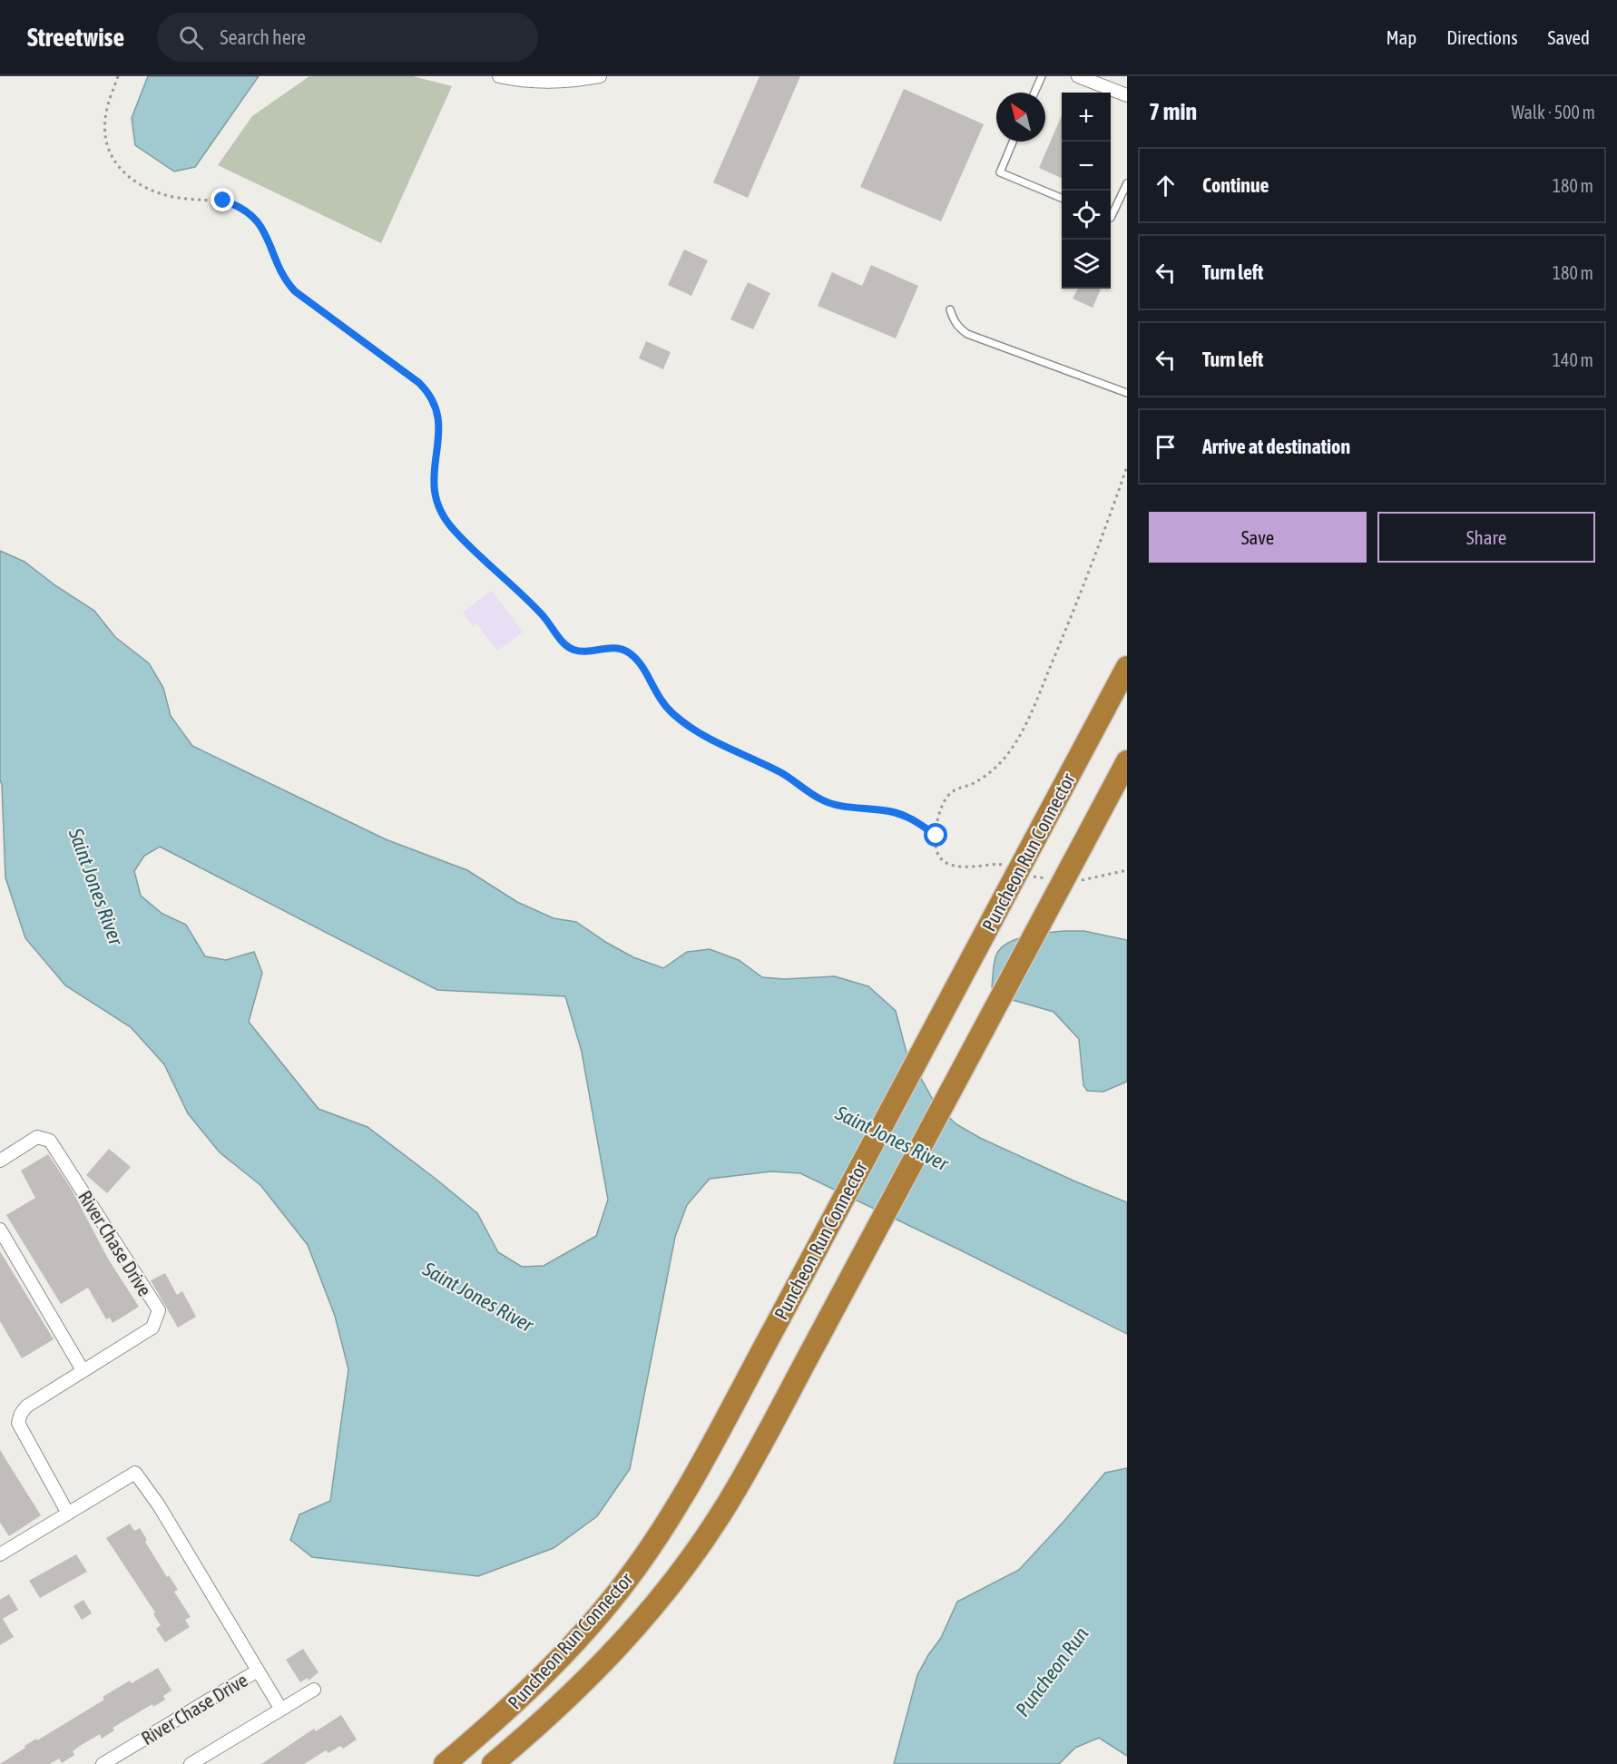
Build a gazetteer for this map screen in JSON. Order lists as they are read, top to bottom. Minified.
{"streets":{"highway":["Puncheon Run Connector"],"street":["River Chase Drive"]},"water":["Saint Jones River","Puncheon Run"],"north":"top left","page":{"header":"Streetwise","search":"Search here","nav":["Map","Directions","Saved"],"heading":["7 min","Walk · 500 m"],"map_buttons":["+","−"],"list":[["Continue","180 m"],["Turn left","180 m"],["Turn left","140 m"],"Arrive at destination"],"buttons":["Save","Share"]}}
